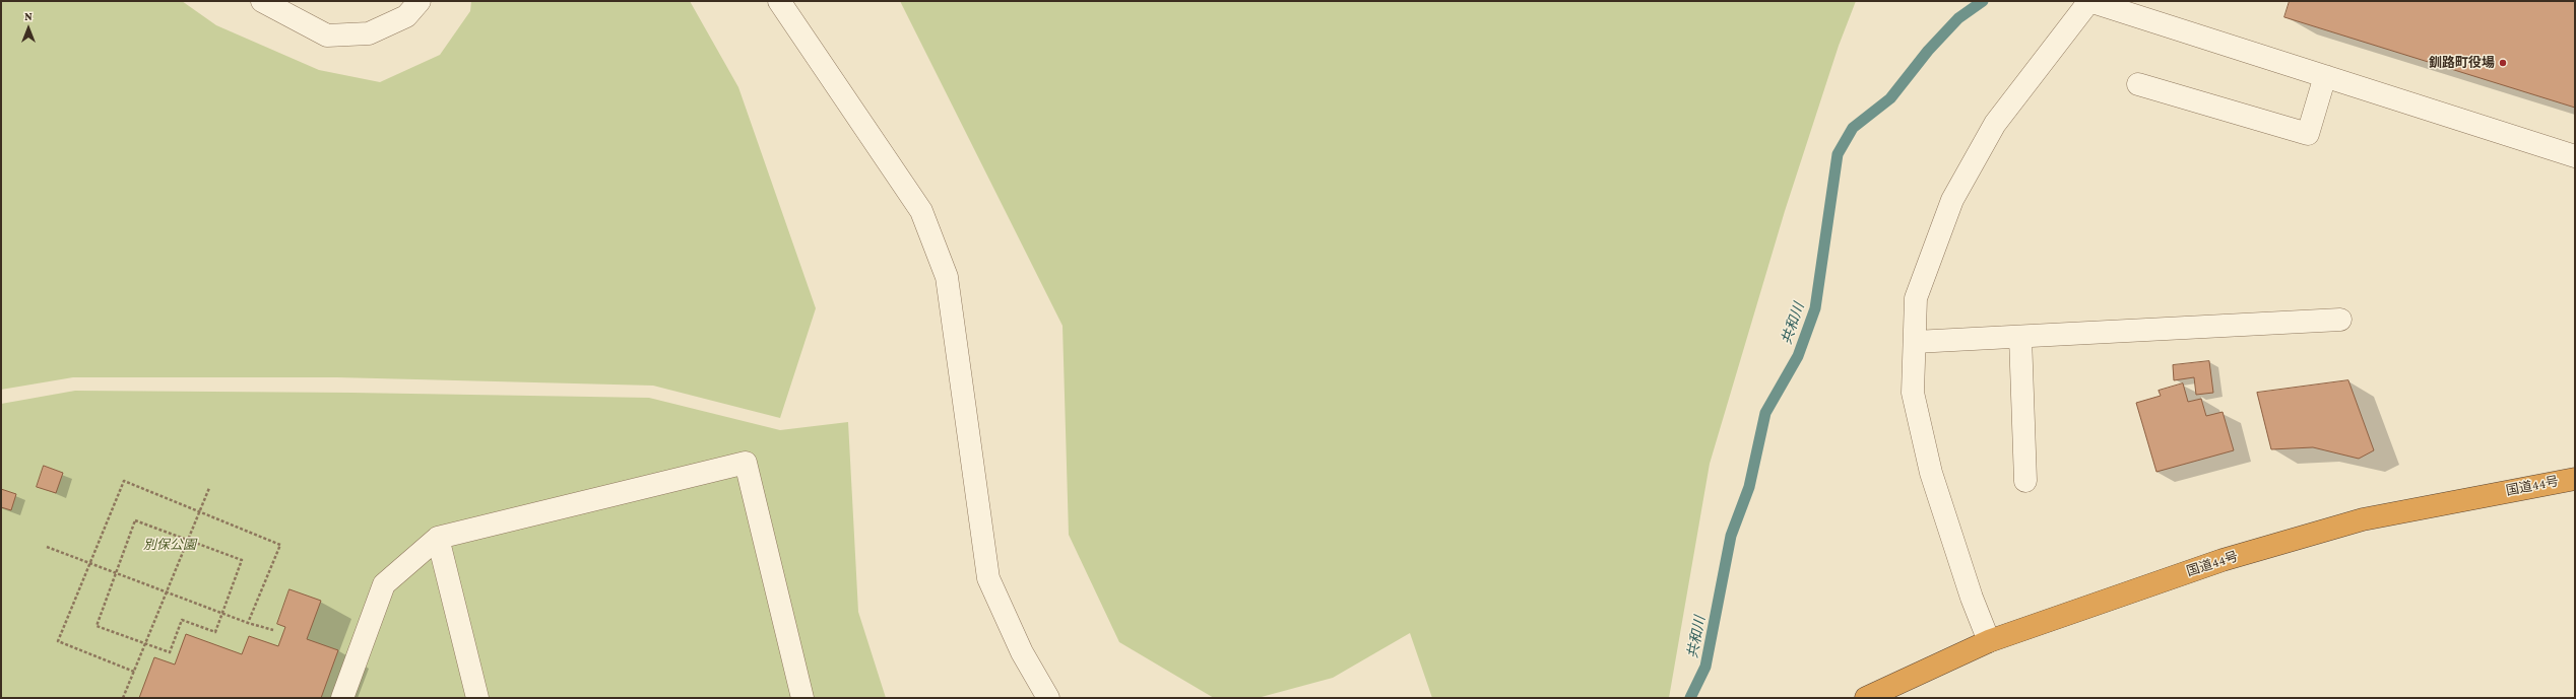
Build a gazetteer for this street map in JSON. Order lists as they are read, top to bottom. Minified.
{"streets":{"highway":["国道44号"]},"water":["共和川"],"parks":["別保公園"],"places":["釧路町役場"],"north":"top"}
